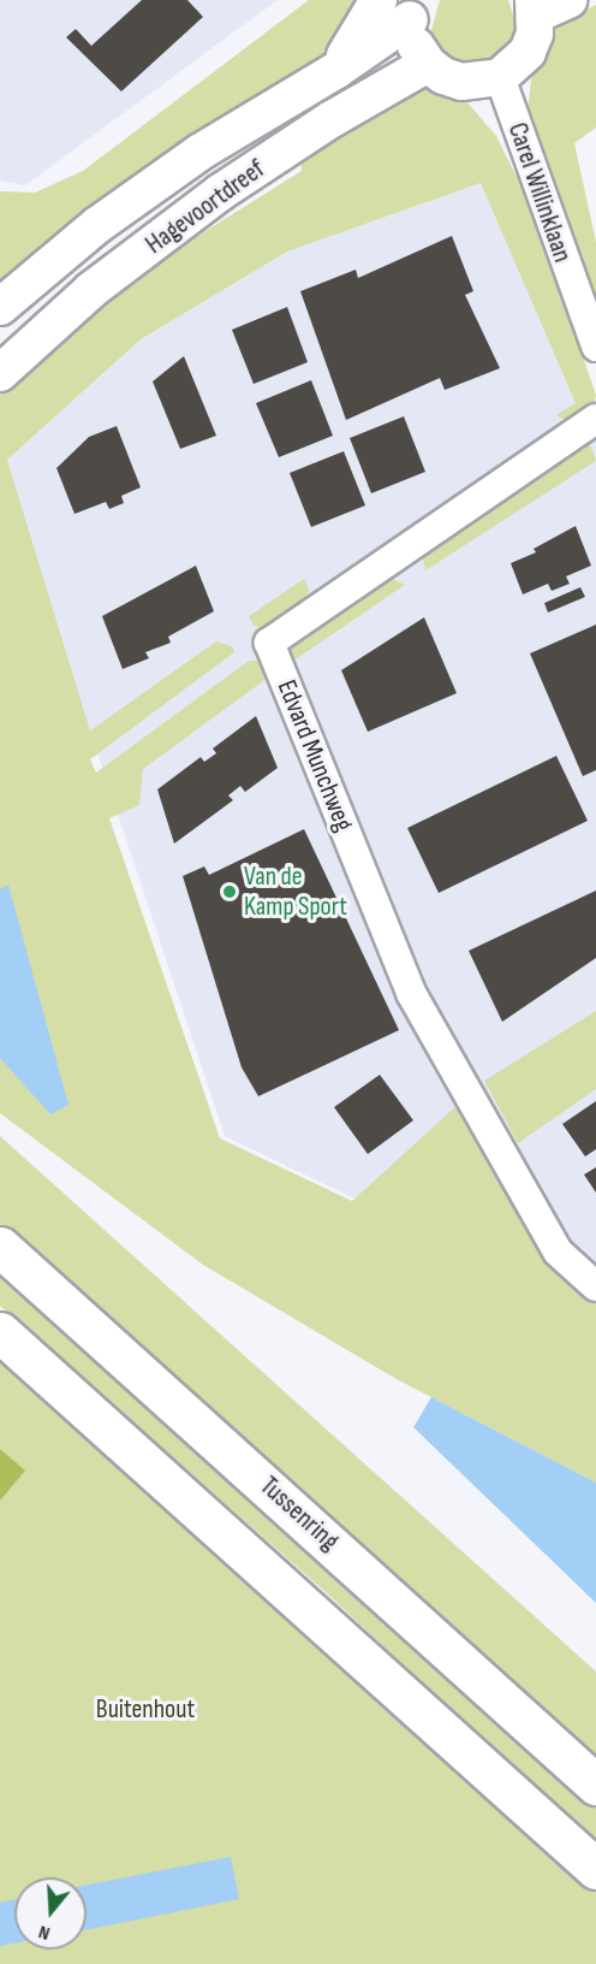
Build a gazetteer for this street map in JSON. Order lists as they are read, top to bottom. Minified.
{"streets":{"highway":["Tussenring"],"main road":["Hagevoortdreef"],"street":["Carel Willinklaan","Edvard Munchweg"]},"parks":["Buitenhout"],"places":["Van de Kamp Sport"],"north":"bottom"}
